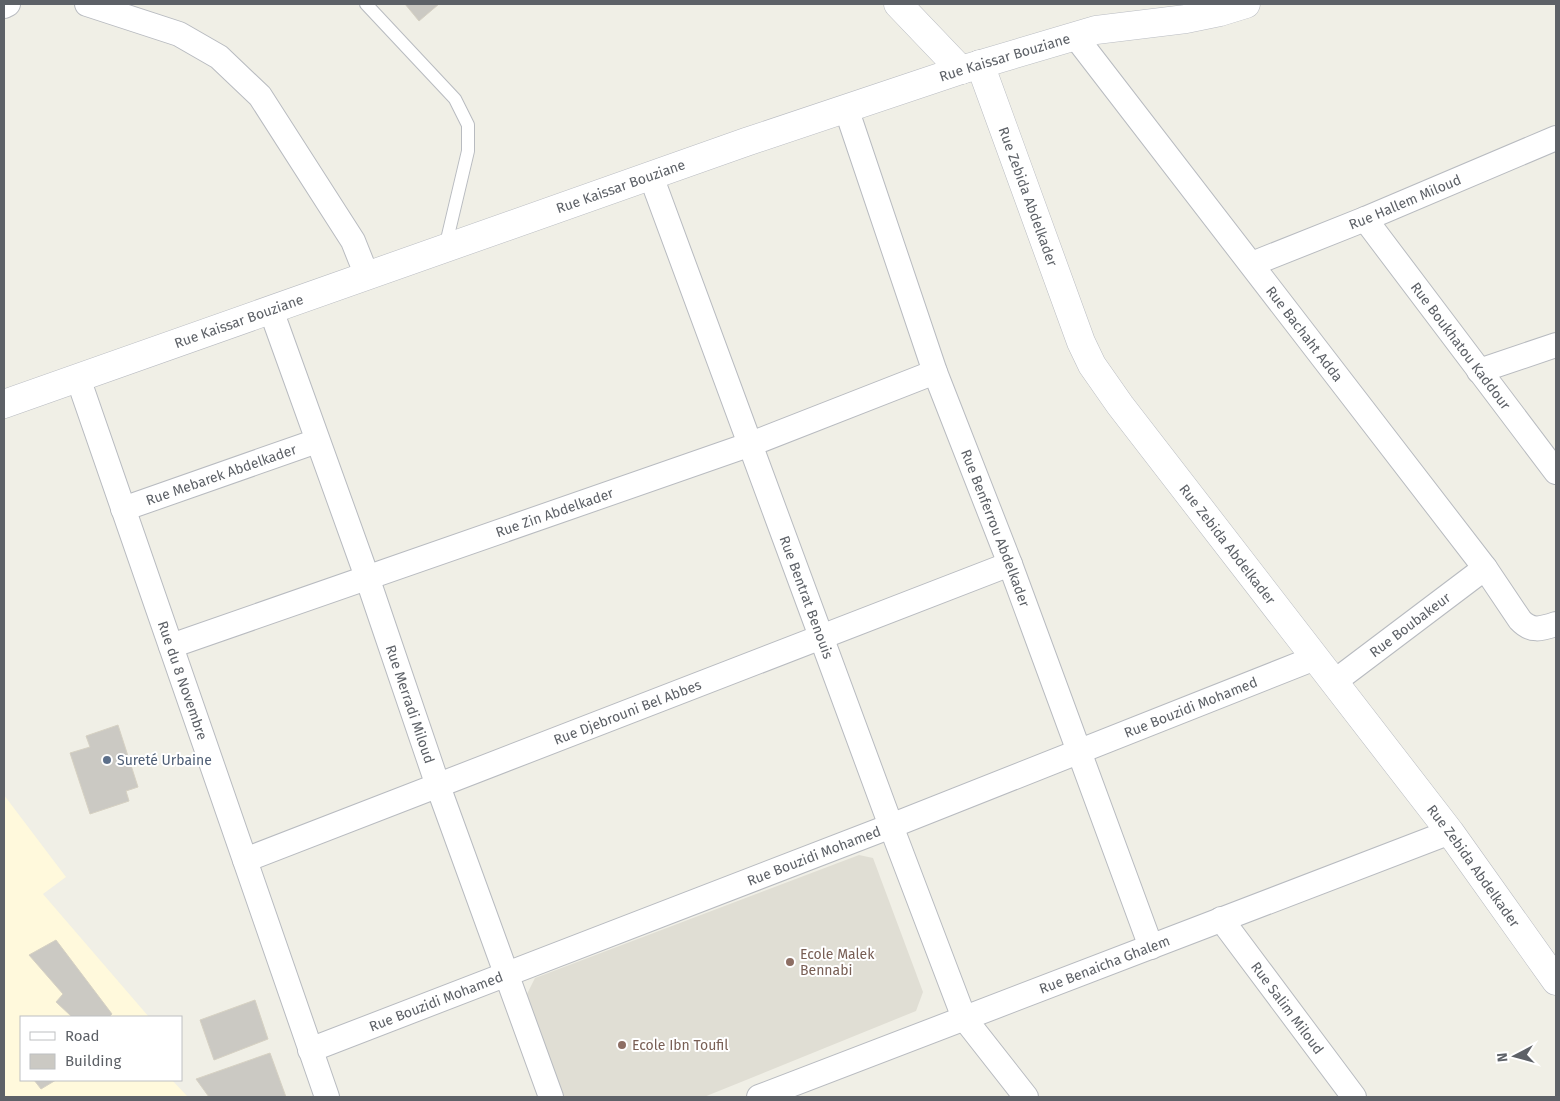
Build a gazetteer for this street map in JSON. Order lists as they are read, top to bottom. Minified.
{"streets":{"street":["Rue Kaissar Bouziane","Rue Zebida Abdelkader","Rue Hallem Miloud","Rue Bachaht Adda","Rue Boukhatou Kaddour","Rue Mebarek Abdelkader","Rue Zin Abdelkader","Rue Benferrou Abdelkader","Rue Bentrat Benouis","Rue Boubakeur","Rue du 8 Novembre","Rue Merradi Miloud","Rue Bouzidi Mohamed","Rue Djebrouni Bel Abbes","Rue Benaicha Ghalem","Rue Salim Miloud"]},"crossings":[["Rue Kaissar Bouziane","Rue Zebida Abdelkader"],["Rue Kaissar Bouziane","Rue Bachaht Adda"],["Rue Kaissar Bouziane","Rue Benferrou Abdelkader"],["Rue Kaissar Bouziane","Rue Bentrat Benouis"],["Rue Kaissar Bouziane","Rue du 8 Novembre"],["Rue Kaissar Bouziane","Rue Merradi Miloud"],["Rue Zebida Abdelkader","Rue Boubakeur"],["Rue Zebida Abdelkader","Rue Bouzidi Mohamed"],["Rue Zebida Abdelkader","Rue Benaicha Ghalem"],["Rue Hallem Miloud","Rue Bachaht Adda"],["Rue Hallem Miloud","Rue Boukhatou Kaddour"],["Rue Bachaht Adda","Rue Boubakeur"],["Rue Mebarek Abdelkader","Rue du 8 Novembre"],["Rue Mebarek Abdelkader","Rue Merradi Miloud"],["Rue Zin Abdelkader","Rue Benferrou Abdelkader"],["Rue Zin Abdelkader","Rue Bentrat Benouis"],["Rue Zin Abdelkader","Rue du 8 Novembre"],["Rue Zin Abdelkader","Rue Merradi Miloud"],["Rue Benferrou Abdelkader","Rue Bouzidi Mohamed"],["Rue Benferrou Abdelkader","Rue Djebrouni Bel Abbes"],["Rue Benferrou Abdelkader","Rue Benaicha Ghalem"],["Rue Bentrat Benouis","Rue Bouzidi Mohamed"],["Rue Bentrat Benouis","Rue Djebrouni Bel Abbes"],["Rue Bentrat Benouis","Rue Benaicha Ghalem"],["Rue du 8 Novembre","Rue Bouzidi Mohamed"],["Rue du 8 Novembre","Rue Djebrouni Bel Abbes"],["Rue Merradi Miloud","Rue Bouzidi Mohamed"],["Rue Merradi Miloud","Rue Djebrouni Bel Abbes"],["Rue Benaicha Ghalem","Rue Salim Miloud"]],"places":["Sureté Urbaine","Ecole Malek Bennabi","Ecole Ibn Toufil"],"legend":["Road","Building"],"north":"left"}
